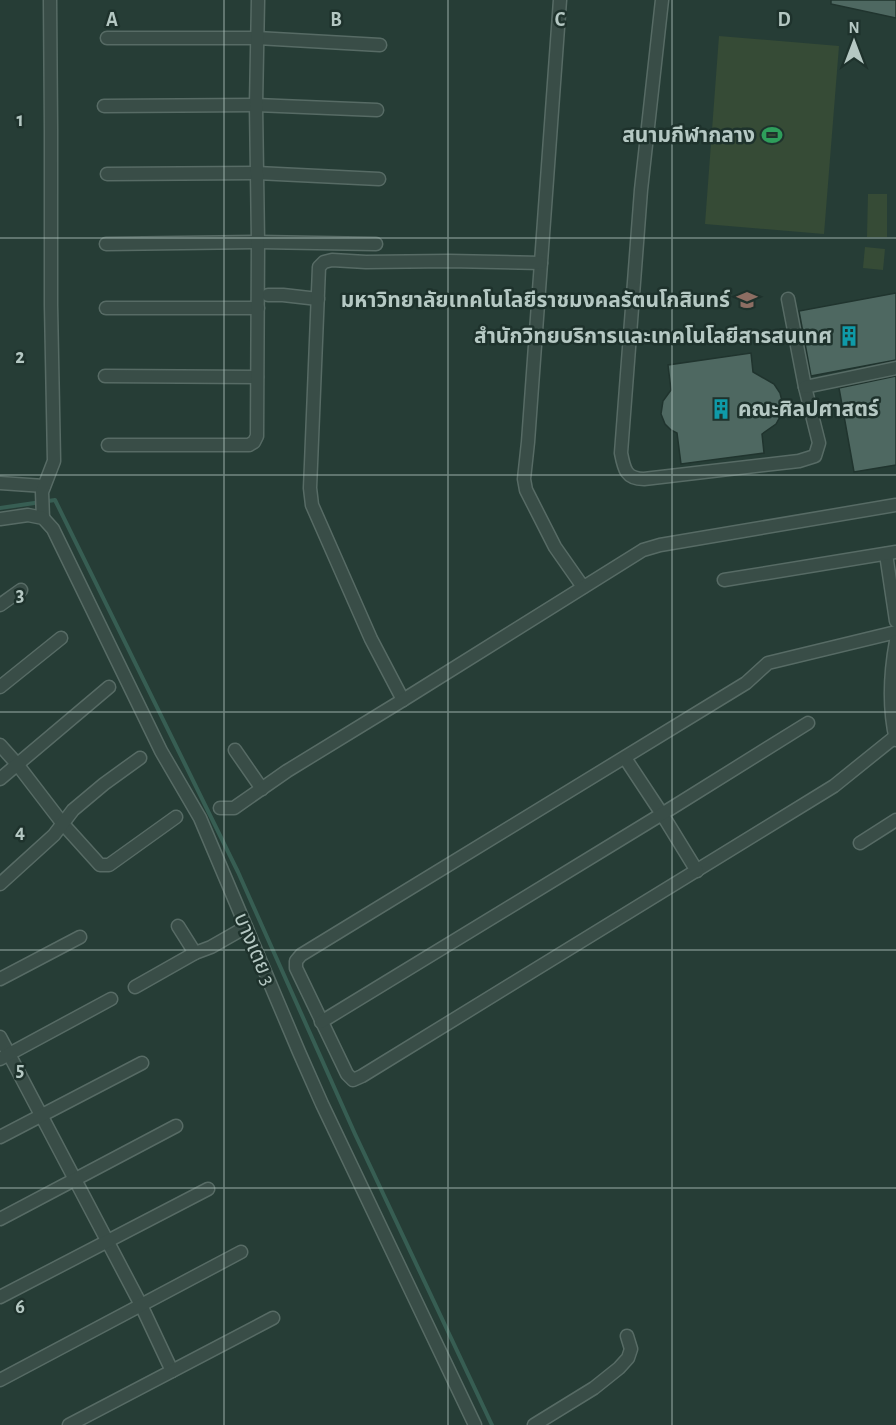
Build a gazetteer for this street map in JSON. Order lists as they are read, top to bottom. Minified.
{"streets":{"street":["บางเตย 3"]},"places":{"sports":["สนามกีฬากลาง"],"school or university":["มหาวิทยาลัยเทคโนโลยีราชมงคลรัตนโกสินทร์"],"building":["สำนักวิทยบริการและเทคโนโลยีสารสนเทศ","คณะศิลปศาสตร์"]},"north":"top","grid":{"columns":["A","B","C","D"],"rows":["1","2","3","4","5","6"]}}
